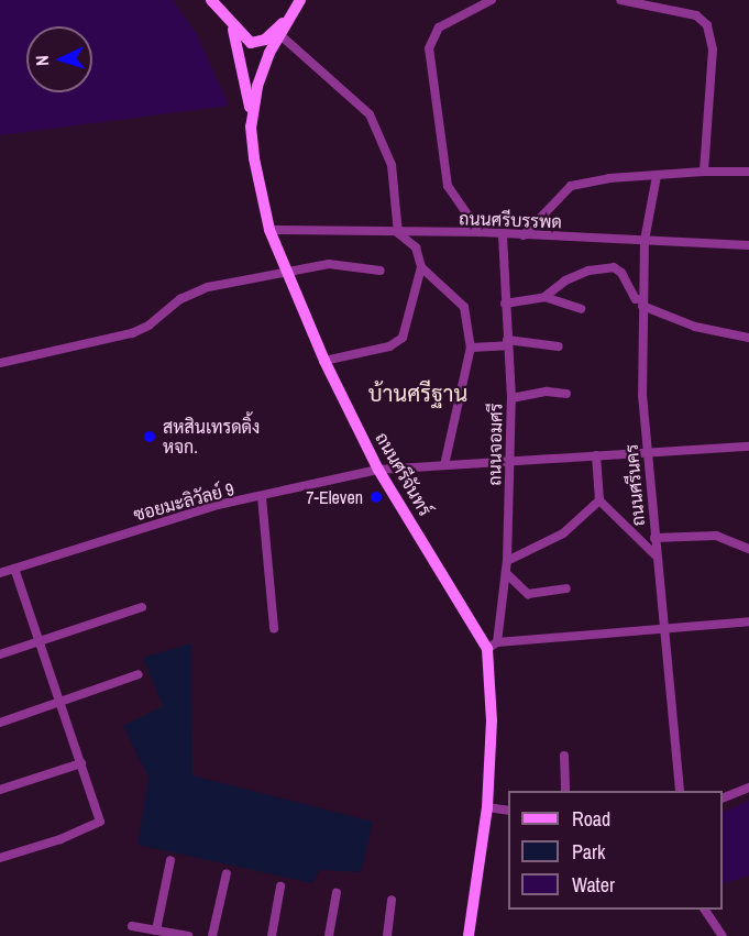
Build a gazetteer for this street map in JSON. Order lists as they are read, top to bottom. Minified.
{"streets":{"main road":["ถนนศรีจันทร์"],"street":["ถนนศรีบรรพด","ถนนจอมศรี","ถนนศรีนคร","ซอยมะลิวัลย์ 9"]},"crossings":[["ถนนศรีบรรพด","ถนนจอมศรี"],["ถนนศรีบรรพด","ถนนศรีจันทร์"],["ถนนศรีบรรพด","ถนนศรีนคร"],["ถนนจอมศรี","ถนนศรีจันทร์"],["ถนนจอมศรี","ซอยมะลิวัลย์ 9"],["ถนนศรีจันทร์","ซอยมะลิวัลย์ 9"],["ถนนศรีนคร","ซอยมะลิวัลย์ 9"]],"districts":["บ้านศรีฐาน"],"places":["สหสินเทรดดิ้ง หจก.","7-Eleven"],"legend":["Road","Park","Water"],"north":"left"}
